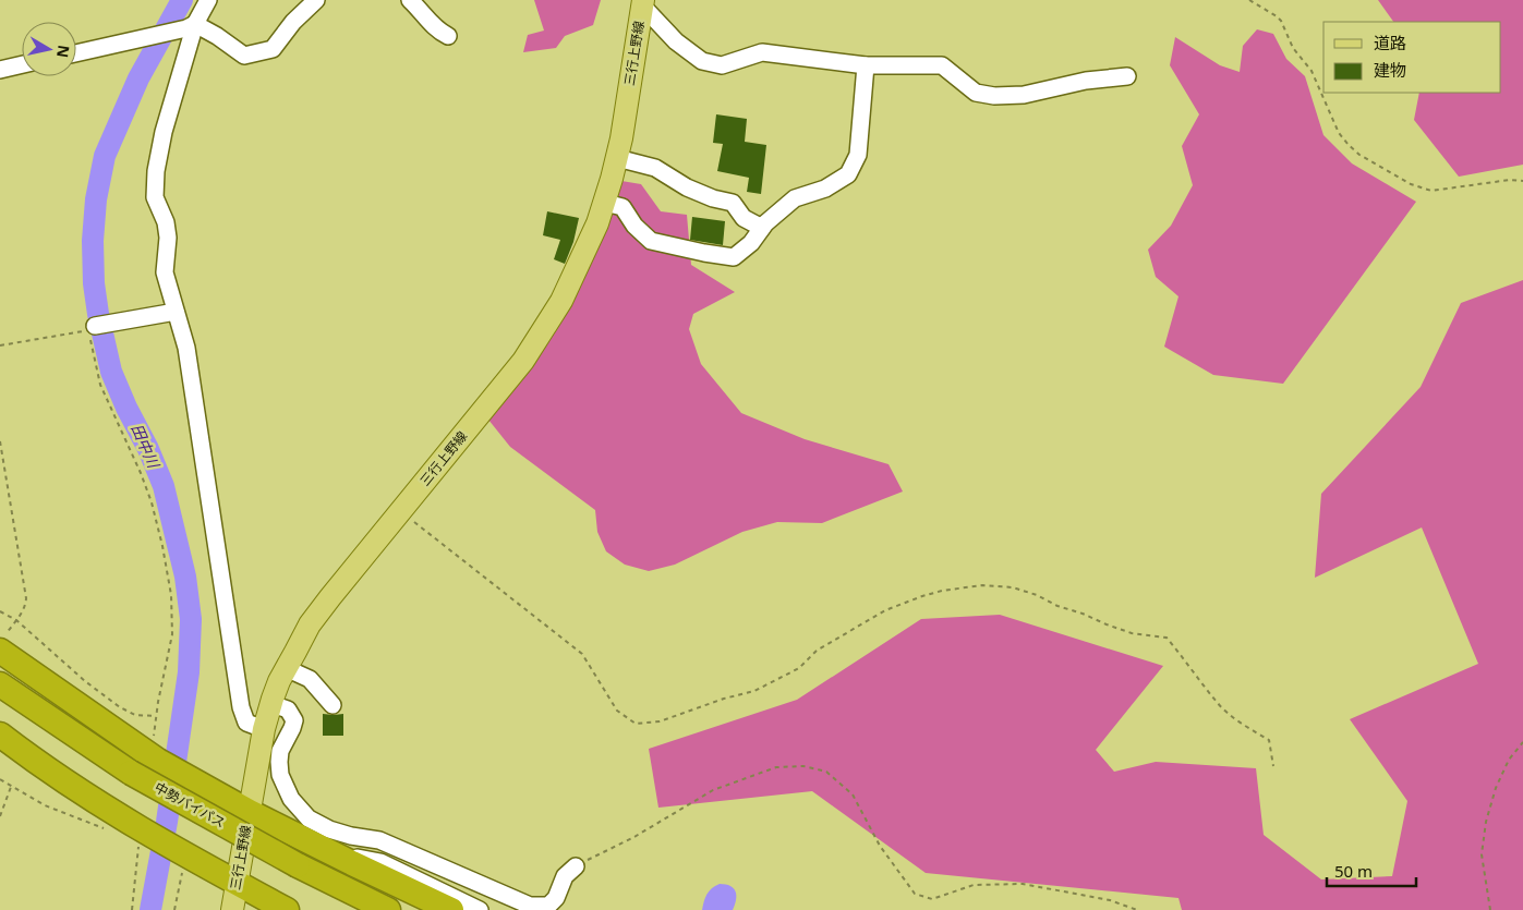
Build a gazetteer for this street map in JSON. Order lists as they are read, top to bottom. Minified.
{"streets":{"highway":["中勢バイパス"],"main road":["三行上野線"]},"water":["田中川"],"legend":["道路","建物"],"scale_bar":"50 m","north":"right"}
